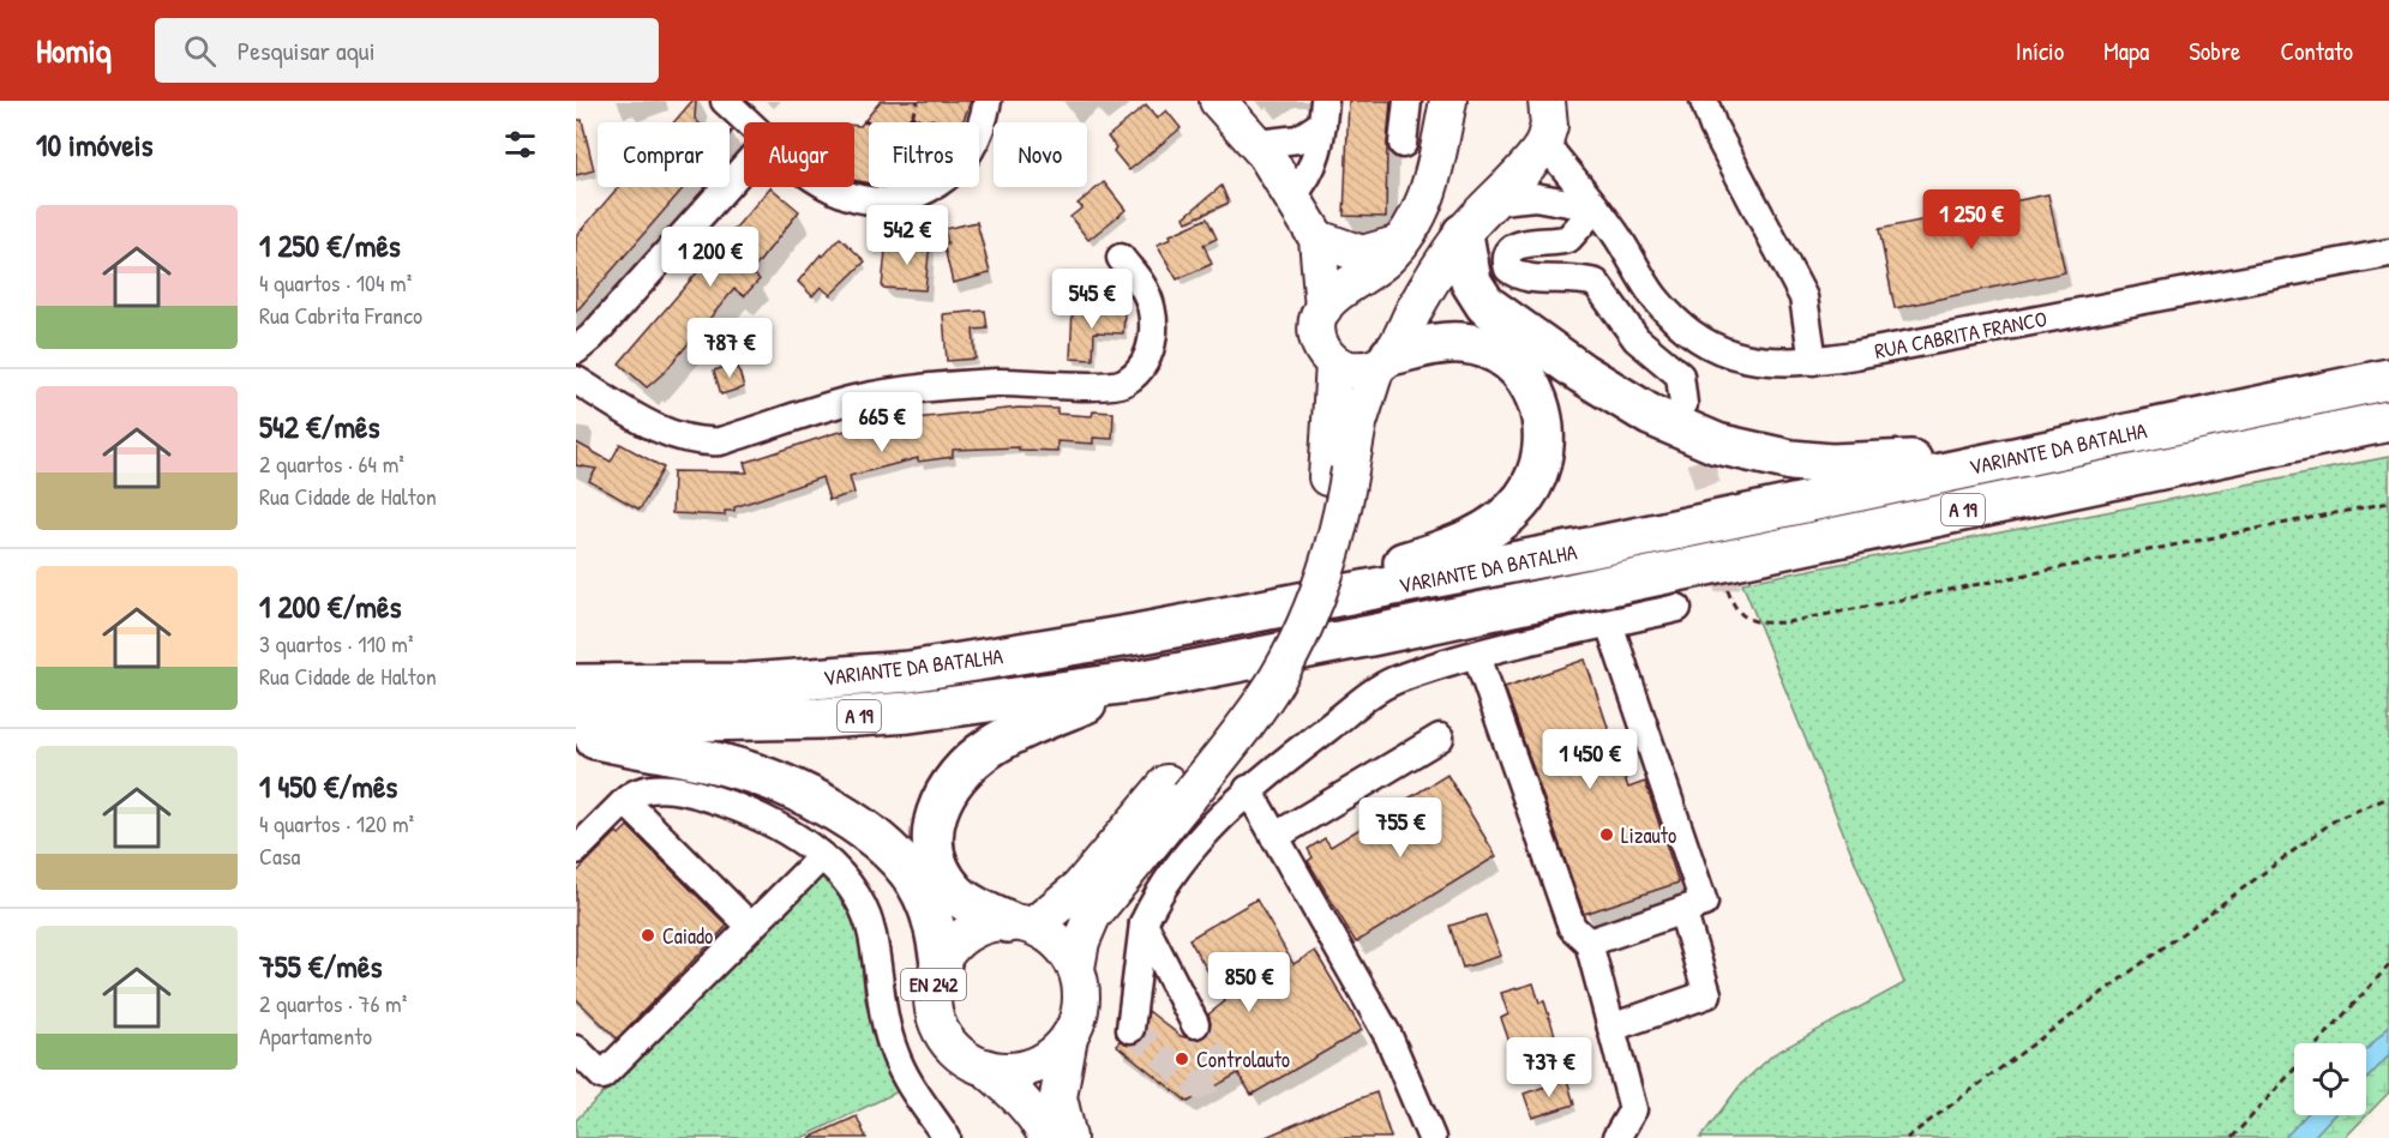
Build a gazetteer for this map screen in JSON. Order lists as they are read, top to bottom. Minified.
{"streets":{"highway":["VARIANTE DA BATALHA","A 19"],"main road":["EN 242"],"street":["RUA CABRITA FRANCO"]},"places":["Lizauto","Caiado","Controlauto"],"page":{"header":"Homiq","search":"Pesquisar aqui","nav":["Início","Mapa","Sobre","Contato"],"heading":"10 imóveis","chip":["Comprar","Alugar","Filtros","Novo"],"list":[{"name":"1 250 €/mês","note":"4 quartos · 104 m² · Rua Cabrita Franco"},{"name":"542 €/mês","note":"2 quartos · 64 m² · Rua Cidade de Halton"},{"name":"1 200 €/mês","note":"3 quartos · 110 m² · Rua Cidade de Halton"},{"name":"1 450 €/mês","note":"4 quartos · 120 m² · Casa"},{"name":"755 €/mês","note":"2 quartos · 76 m² · Apartamento"}],"price":["1 250 €","542 €","1 200 €","545 €","787 €","665 €","1 450 €","755 €","850 €","737 €"]}}
